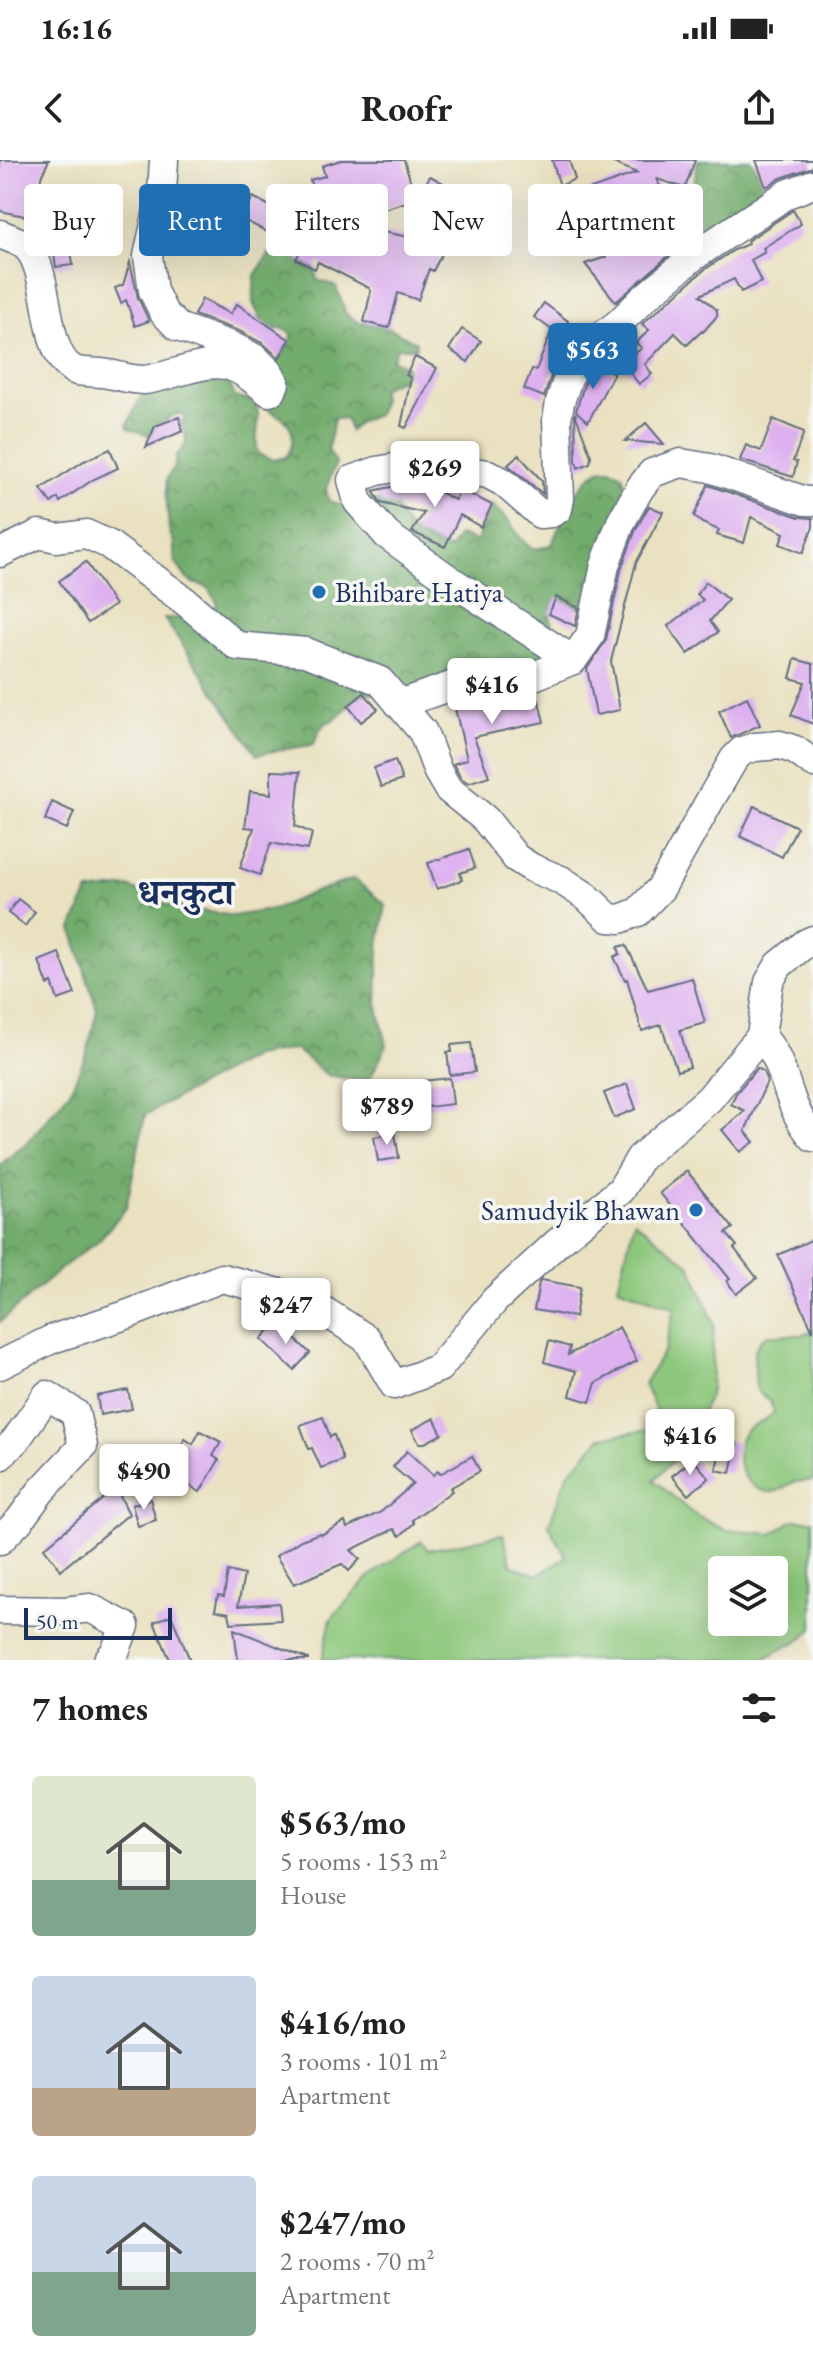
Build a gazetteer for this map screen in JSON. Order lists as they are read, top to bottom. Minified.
{"districts":["धनकुटा"],"places":["Bihibare Hatiya","Samudyik Bhawan"],"scale_bar":"50 m","page":{"status":"16:16","header":"Roofr","chip":["Buy","Rent","Filters","New","Apartment"],"price":["$563","$269","$416","$789","$247","$416","$490"],"scale":"50 m","heading":"7 homes","list":[{"name":"$563/mo","note":"5 rooms · 153 m² · House"},{"name":"$416/mo","note":"3 rooms · 101 m² · Apartment"},{"name":"$247/mo","note":"2 rooms · 70 m² · Apartment"}]}}
